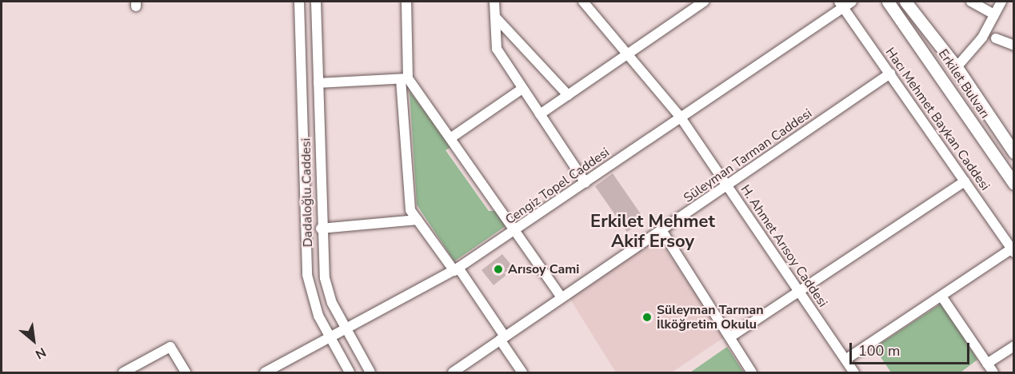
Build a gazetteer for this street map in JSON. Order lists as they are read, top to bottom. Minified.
{"streets":{"main road":["Erkilet Bulvarı"],"street":["Hacı Mehmet Baykan Caddesi","Süleyman Tarman Caddesi","Cengiz Topel Caddesi","Dadaloğlu Caddesi","H. Ahmet Arısoy Caddesi"]},"crossings":[["Hacı Mehmet Baykan Caddesi","Süleyman Tarman Caddesi"],["Hacı Mehmet Baykan Caddesi","Cengiz Topel Caddesi"],["Süleyman Tarman Caddesi","H. Ahmet Arısoy Caddesi"],["Cengiz Topel Caddesi","Dadaloğlu Caddesi"],["Cengiz Topel Caddesi","H. Ahmet Arısoy Caddesi"]],"districts":["Erkilet Mehmet Akif Ersoy"],"places":["Arısoy Cami","Süleyman Tarman İlköğretim Okulu"],"scale_bar":"100 m","north":"bottom right"}
